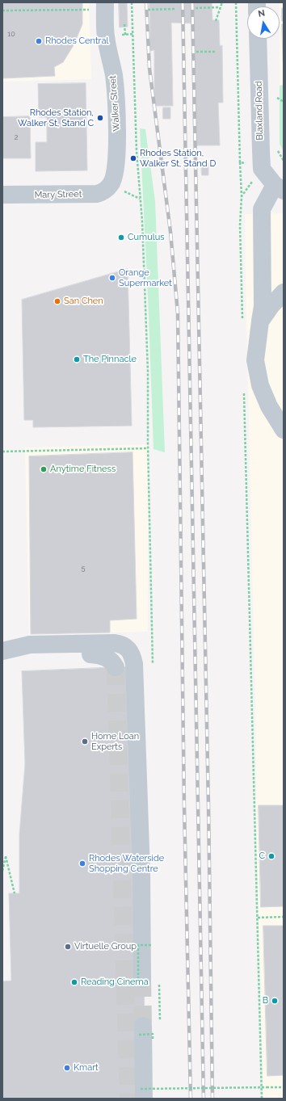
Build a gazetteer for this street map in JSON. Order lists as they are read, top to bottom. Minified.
{"streets":{"street":["Walker Street","Blaxland Road","Mary Street"]},"crossings":[["Walker Street","Mary Street"]],"places":["Rhodes Central","Rhodes Station, Walker St, Stand C","Rhodes Station, Walker St, Stand D","Cumulus","Orange Supermarket","San Chen","The Pinnacle","Anytime Fitness","Home Loan Experts","C","Rhodes Waterside Shopping Centre","Virtuelle Group","Reading Cinema","B","Kmart"],"house_numbers":["10","2","5"],"north":"top"}
